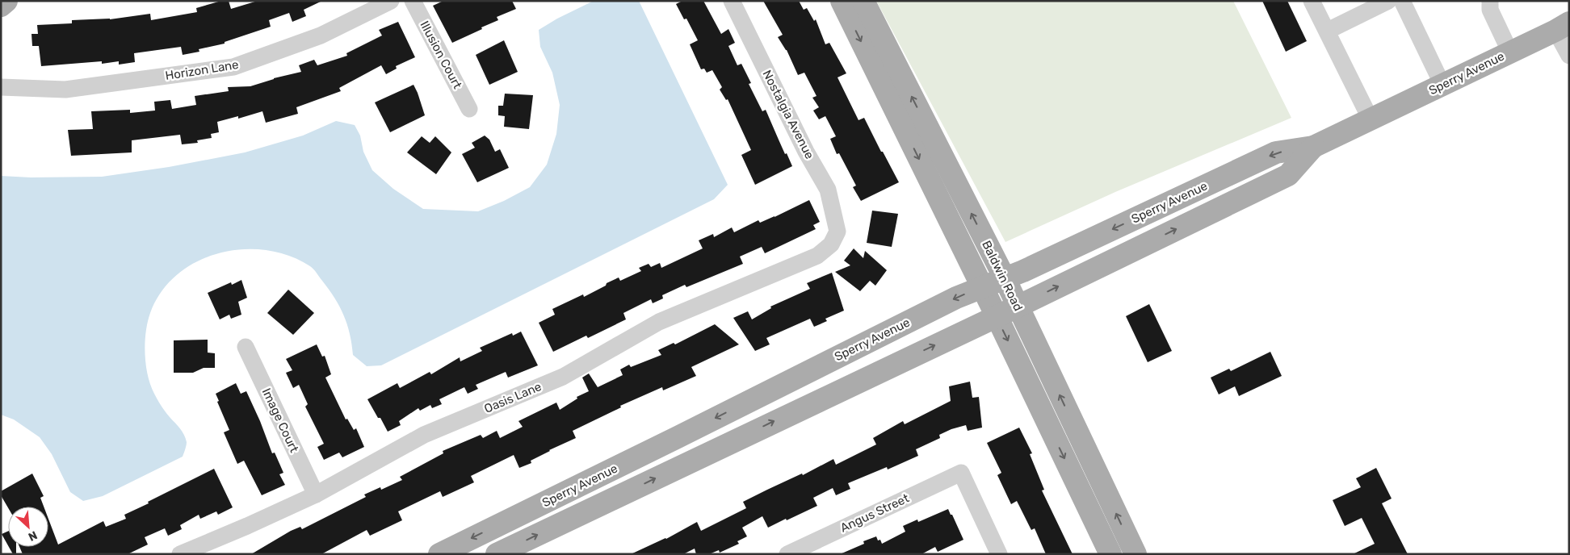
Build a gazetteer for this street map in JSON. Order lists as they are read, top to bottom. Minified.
{"streets":{"main road":["Sperry Avenue","Baldwin Road"],"street":["Illusion Court","Horizon Lane","Nostalgia Avenue","Oasis Lane","Image Court","Angus Street"]},"crossings":[["Sperry Avenue","Baldwin Road"],["Nostalgia Avenue","Oasis Lane"],["Oasis Lane","Image Court"]],"north":"bottom right"}
